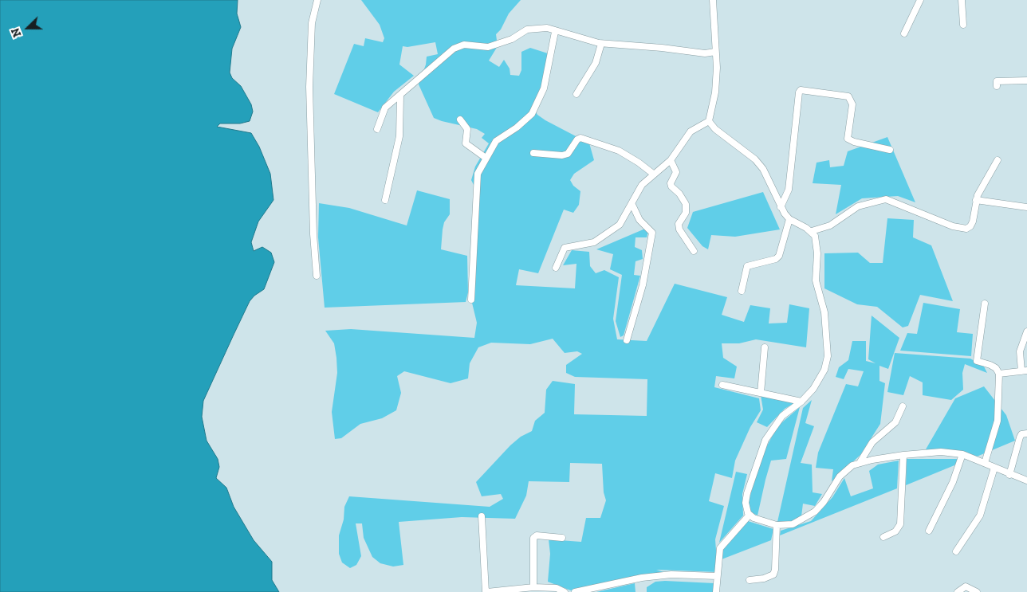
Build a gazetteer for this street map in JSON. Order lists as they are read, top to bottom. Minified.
{"north":"left"}
